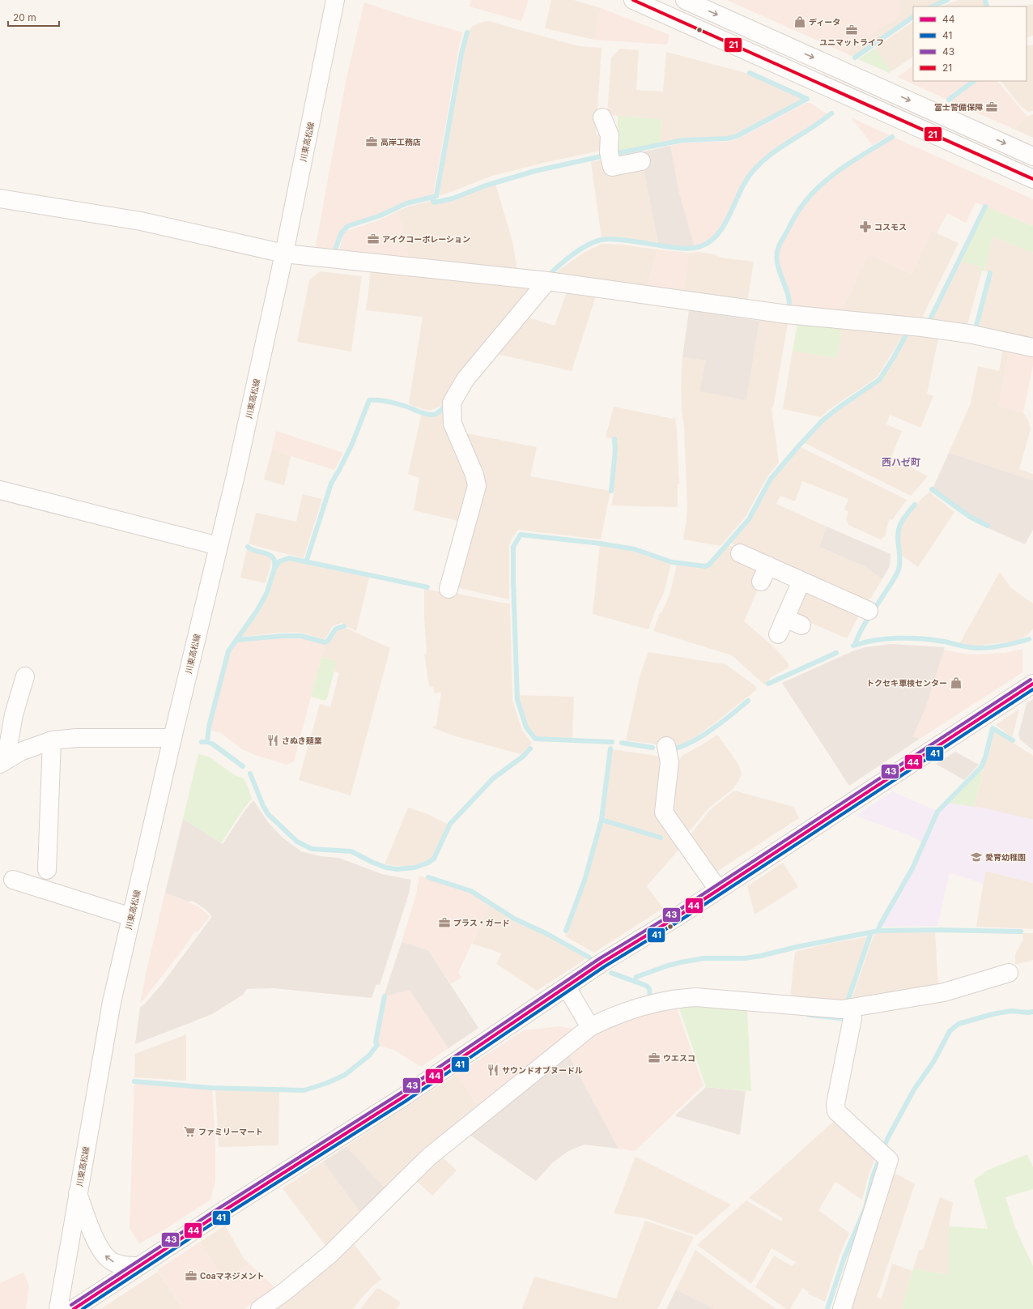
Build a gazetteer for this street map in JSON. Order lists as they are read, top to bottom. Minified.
{"streets":{"street":["川東高松線"]},"districts":["西ハゼ町"],"places":{"shop":["ディータ","トクセキ車検センター"],"office":["ユニマットライフ","富士警備保障","高岸工務店","アイクコーポレーション","プラス・ガード","ウエスコ","Coaマネジメント"],"pharmacy":["コスモス"],"restaurant":["さぬき麺業","サウンドオブヌードル"],"school or university":["愛育幼稚園"],"supermarket":["ファミリーマート"]},"lines":["transit line 21","transit line 43","transit line 44","transit line 41"],"legend":["44","41","43","21"],"scale_bar":"20 m"}
